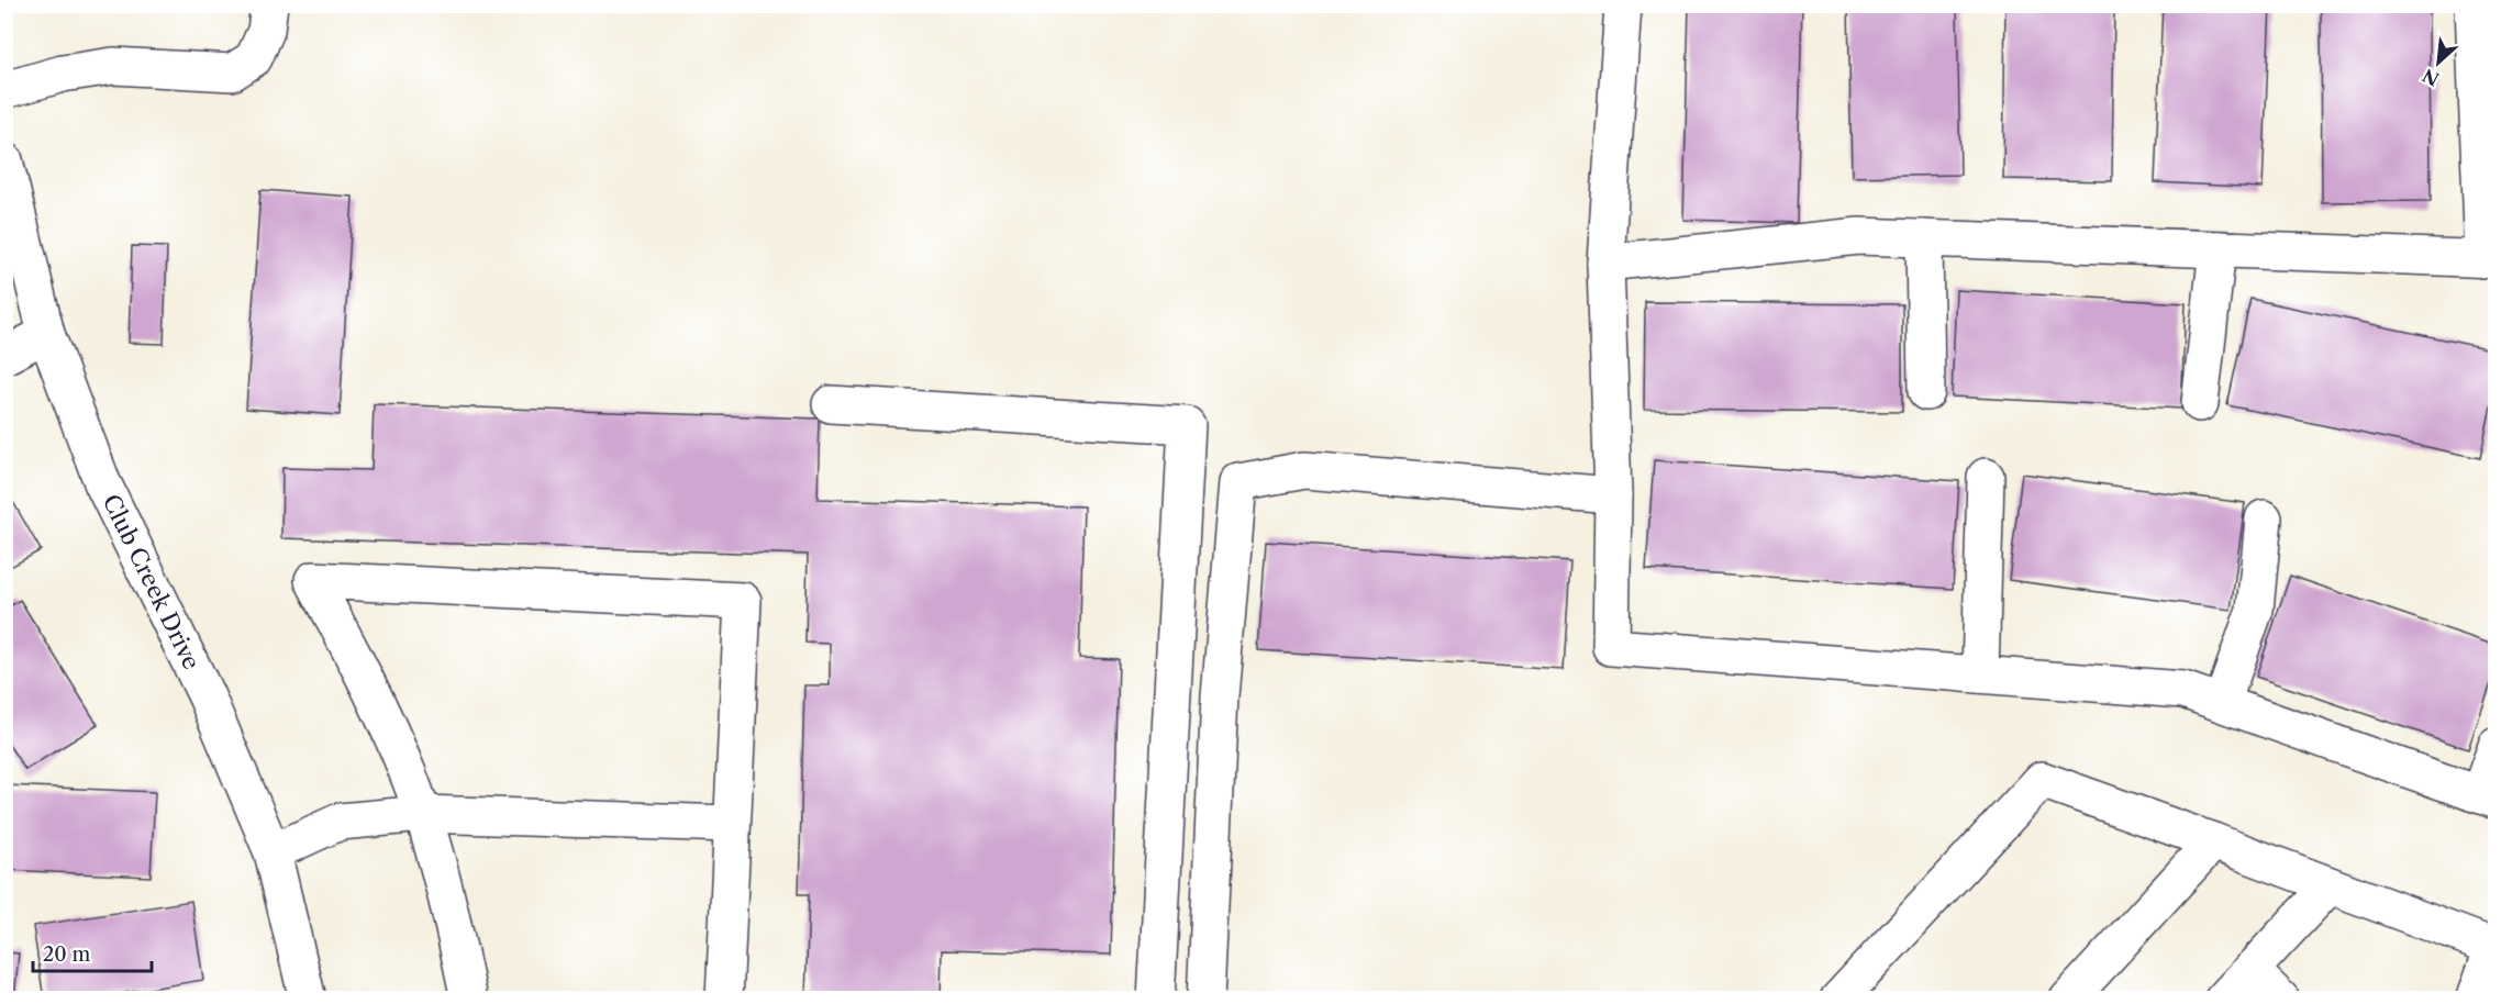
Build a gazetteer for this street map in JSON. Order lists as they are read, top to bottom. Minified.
{"streets":{"street":["Club Creek Drive"]},"scale_bar":"20 m","north":"bottom left"}
